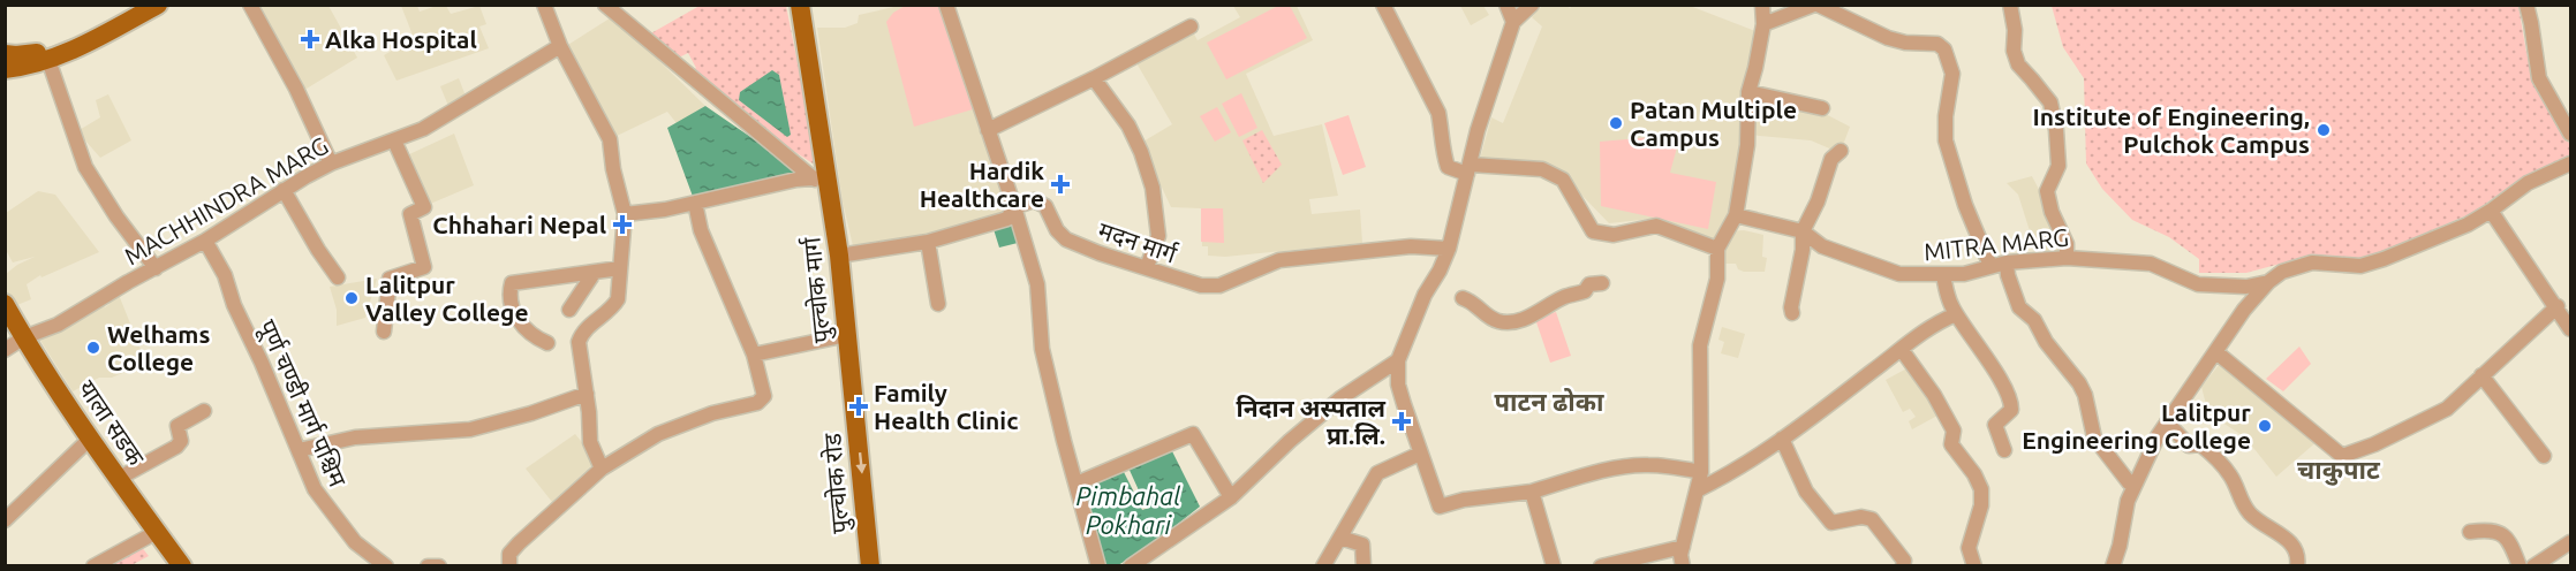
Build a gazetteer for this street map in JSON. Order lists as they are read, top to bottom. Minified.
{"streets":{"main road":["पुल्चोक मार्ग","याला सडक","पुल्चोक रोड"],"street":["MACHHINDRA MARG","मदन मार्ग","MITRA MARG","पूर्ण चण्डी मार्ग पश्चिम"]},"crossings":[["MACHHINDRA MARG","पूर्ण चण्डी मार्ग पश्चिम"],["MACHHINDRA MARG","याला सडक"],["पुल्चोक मार्ग","पुल्चोक रोड"]],"one_way":["पुल्चोक रोड"],"districts":["पाटन ढोका","चाकुपाट"],"water":["Pimbahal Pokhari"],"places":{"health":["Alka Hospital","Hardik Healthcare","Chhahari Nepal","Family Health Clinic","निदान अस्पताल प्रा.लि."],"other":["Patan Multiple Campus","Institute of Engineering, Pulchok Campus","Lalitpur Valley College","Welhams College","Lalitpur Engineering College"]}}
